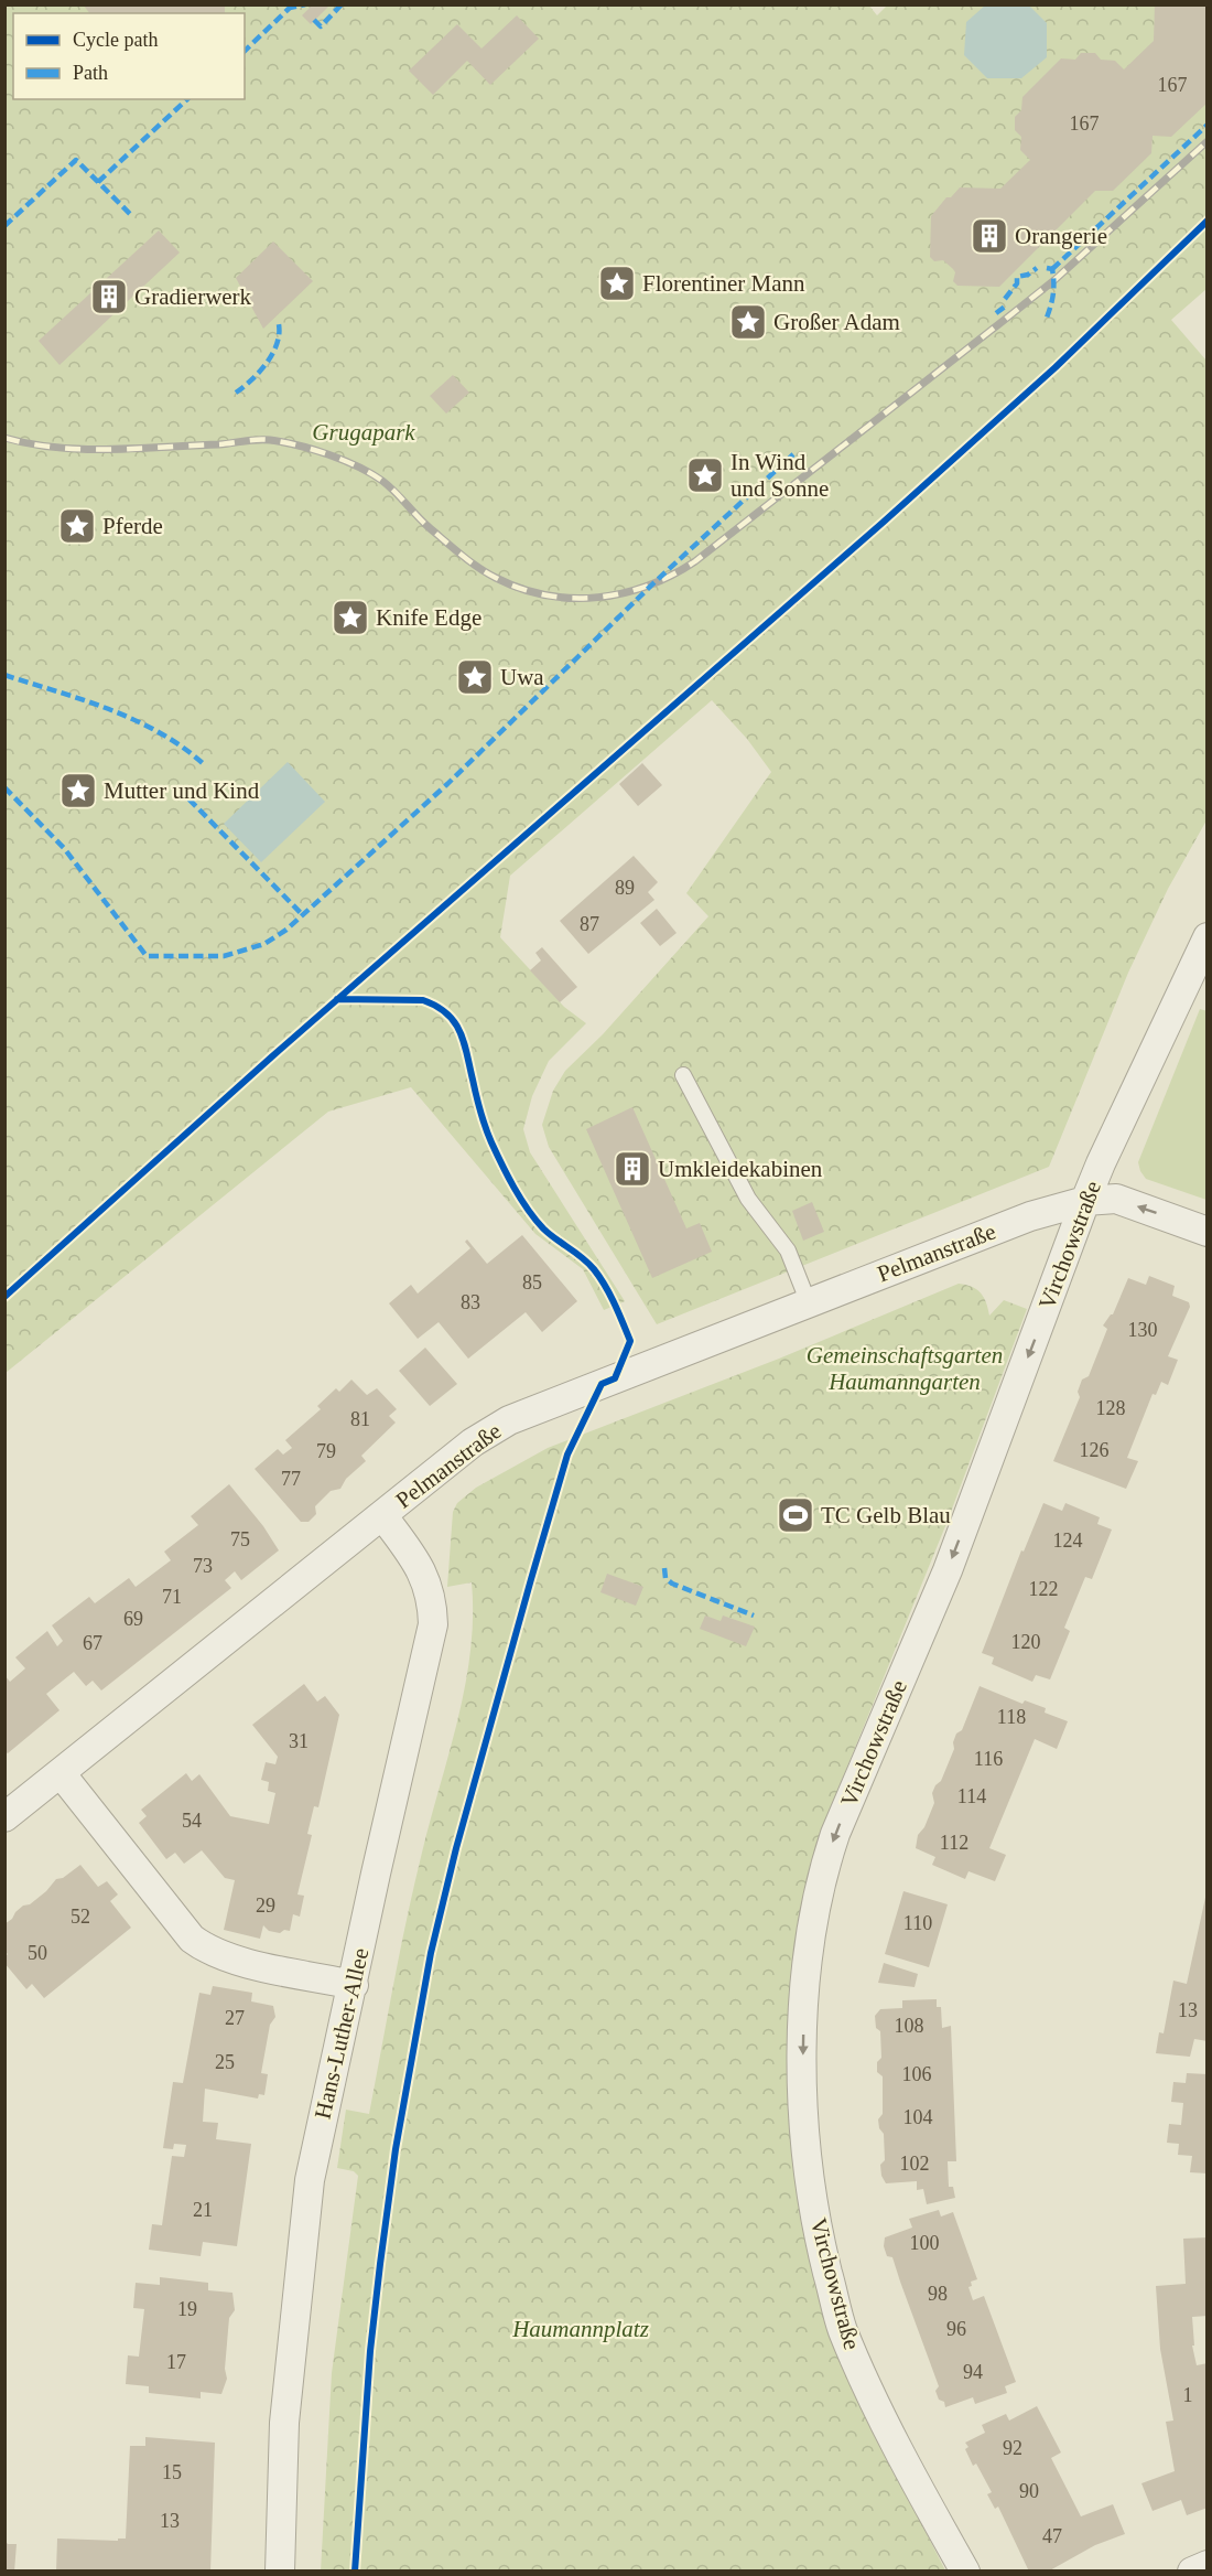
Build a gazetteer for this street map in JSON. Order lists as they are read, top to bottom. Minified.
{"streets":{"street":["Virchowstraße","Pelmanstraße","Hans-Luther-Allee"]},"crossings":[["Virchowstraße","Pelmanstraße"],["Pelmanstraße","Hans-Luther-Allee"]],"one_way":["Virchowstraße"],"parks":["Grugapark","Gemeinschaftsgarten Haumanngarten","Haumannplatz"],"places":{"building":["Orangerie","Gradierwerk","Umkleidekabinen"],"place":["Florentiner Mann","Großer Adam","In Wind und Sonne","Pferde","Knife Edge","Uwa","Mutter und Kind"],"sports":["TC Gelb Blau"]},"house_numbers":["167","167","89","87","85","83","130","128","81","126","79","77","75","124","73","122","71","69","120","67","118","31","116","114","54","112","29","52","110","50","13","27","108","25","106","104","102","21","100","98","19","96","17","94","1","92","15","90","13","47"],"legend":["Cycle path","Path"]}
